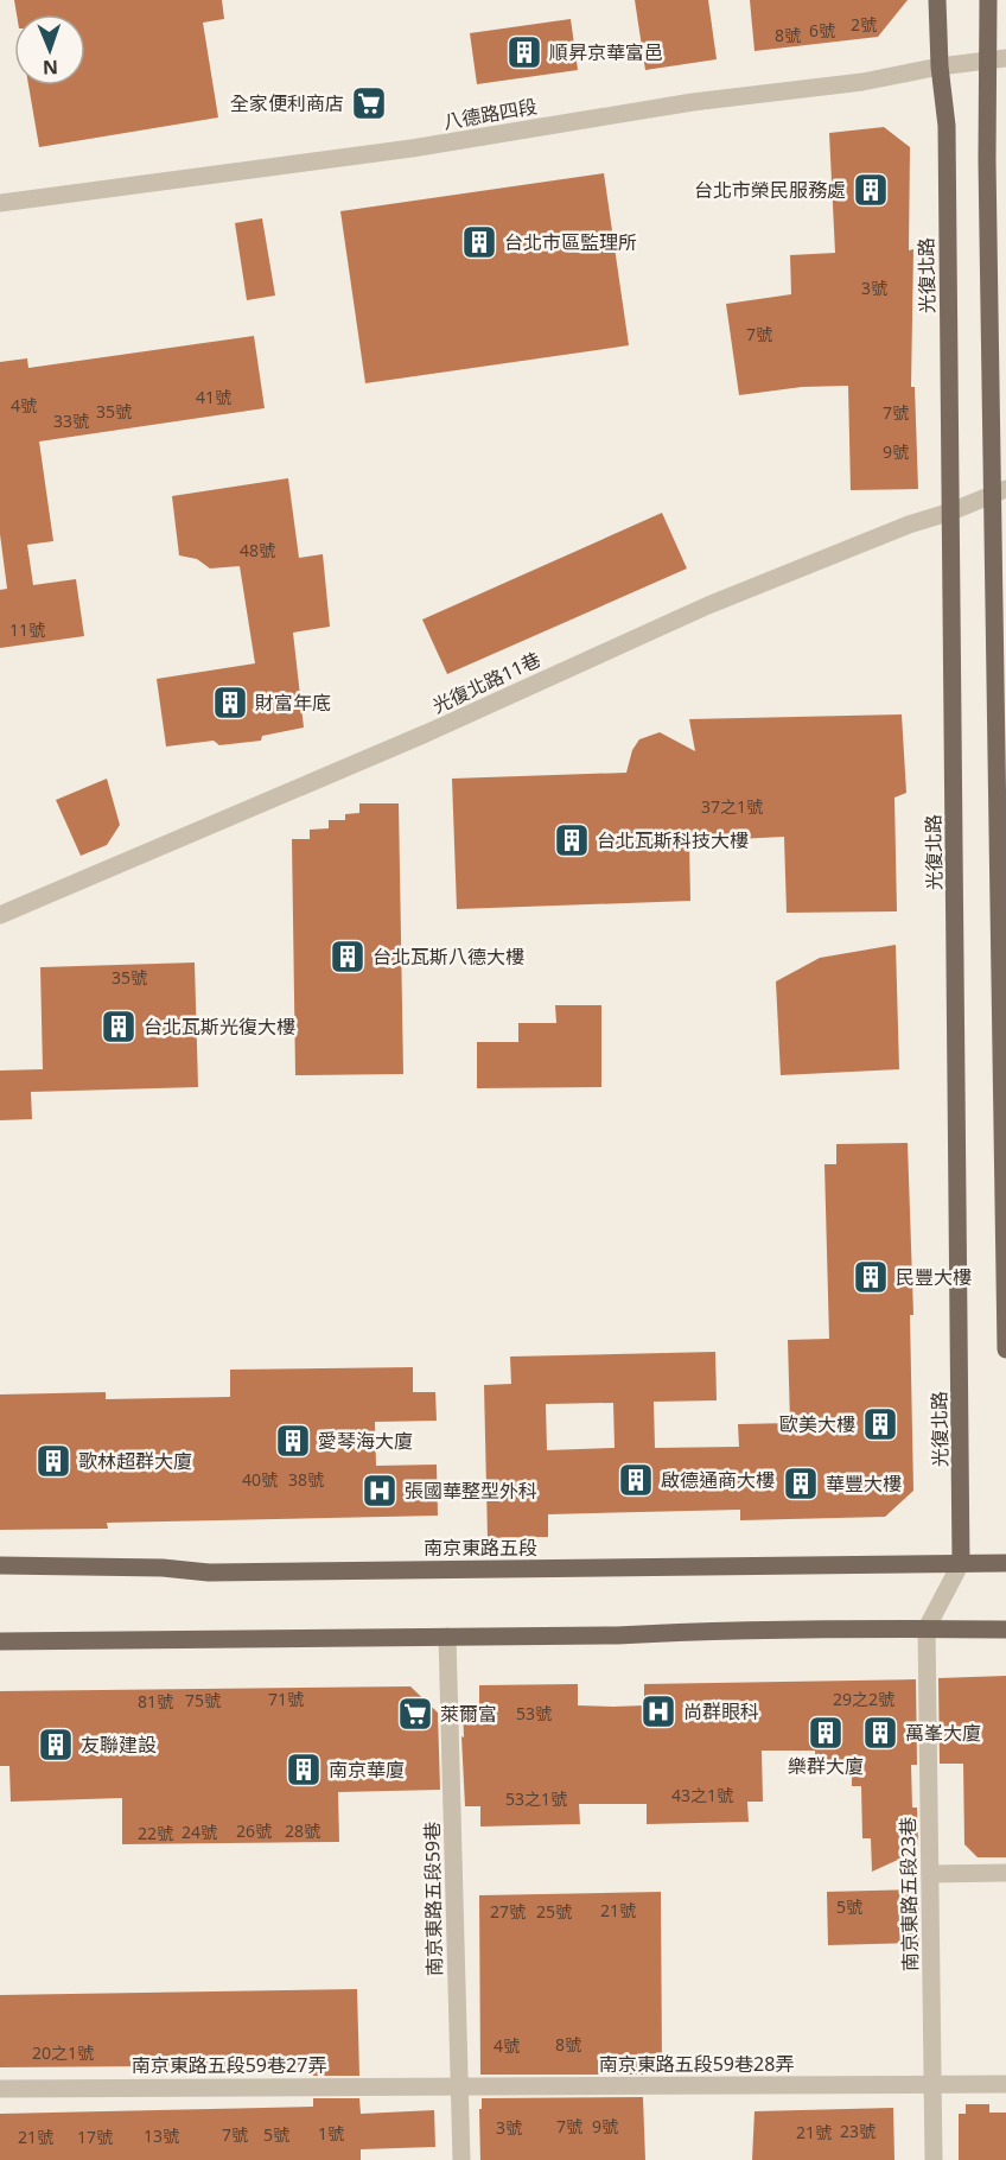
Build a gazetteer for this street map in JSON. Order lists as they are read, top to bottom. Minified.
{"streets":{"main road":["光復北路","南京東路五段"],"street":["八德路四段","光復北路11巷","南京東路五段23巷","南京東路五段59巷","南京東路五段59巷28弄","南京東路五段59巷27弄"]},"crossings":[["八德路四段","光復北路"],["光復北路","光復北路11巷"],["光復北路","南京東路五段"],["光復北路","南京東路五段23巷"],["南京東路五段23巷","南京東路五段59巷28弄"],["南京東路五段59巷","南京東路五段59巷28弄"],["南京東路五段59巷","南京東路五段59巷27弄"],["南京東路五段59巷28弄","南京東路五段59巷27弄"]],"places":{"building":["順昇京華富邑","台北市榮民服務處","台北市區監理所","財富年底","台北瓦斯科技大樓","台北瓦斯八德大樓","台北瓦斯光復大樓","民豐大樓","歐美大樓","愛琴海大廈","歌林超群大廈","啟德通商大樓","華豐大樓","樂群大廈","萬峯大廈","友聯建設","南京華廈"],"supermarket":["全家便利商店","萊爾富"],"hospital":["張國華整型外科","尚群眼科"]},"house_numbers":["2號","6號","8號","3號","7號","41號","4號","35號","7號","33號","9號","48號","11號","37之1號","35號","40號","38號","71號","29之2號","75號","81號","53號","43之1號","53之1號","26號","28號","24號","22號","5號","21號","27號","25號","8號","4號","20之1號","7號","9號","3號","23號","21號","1號","7號","5號","13號","21號","17號"],"north":"bottom"}
